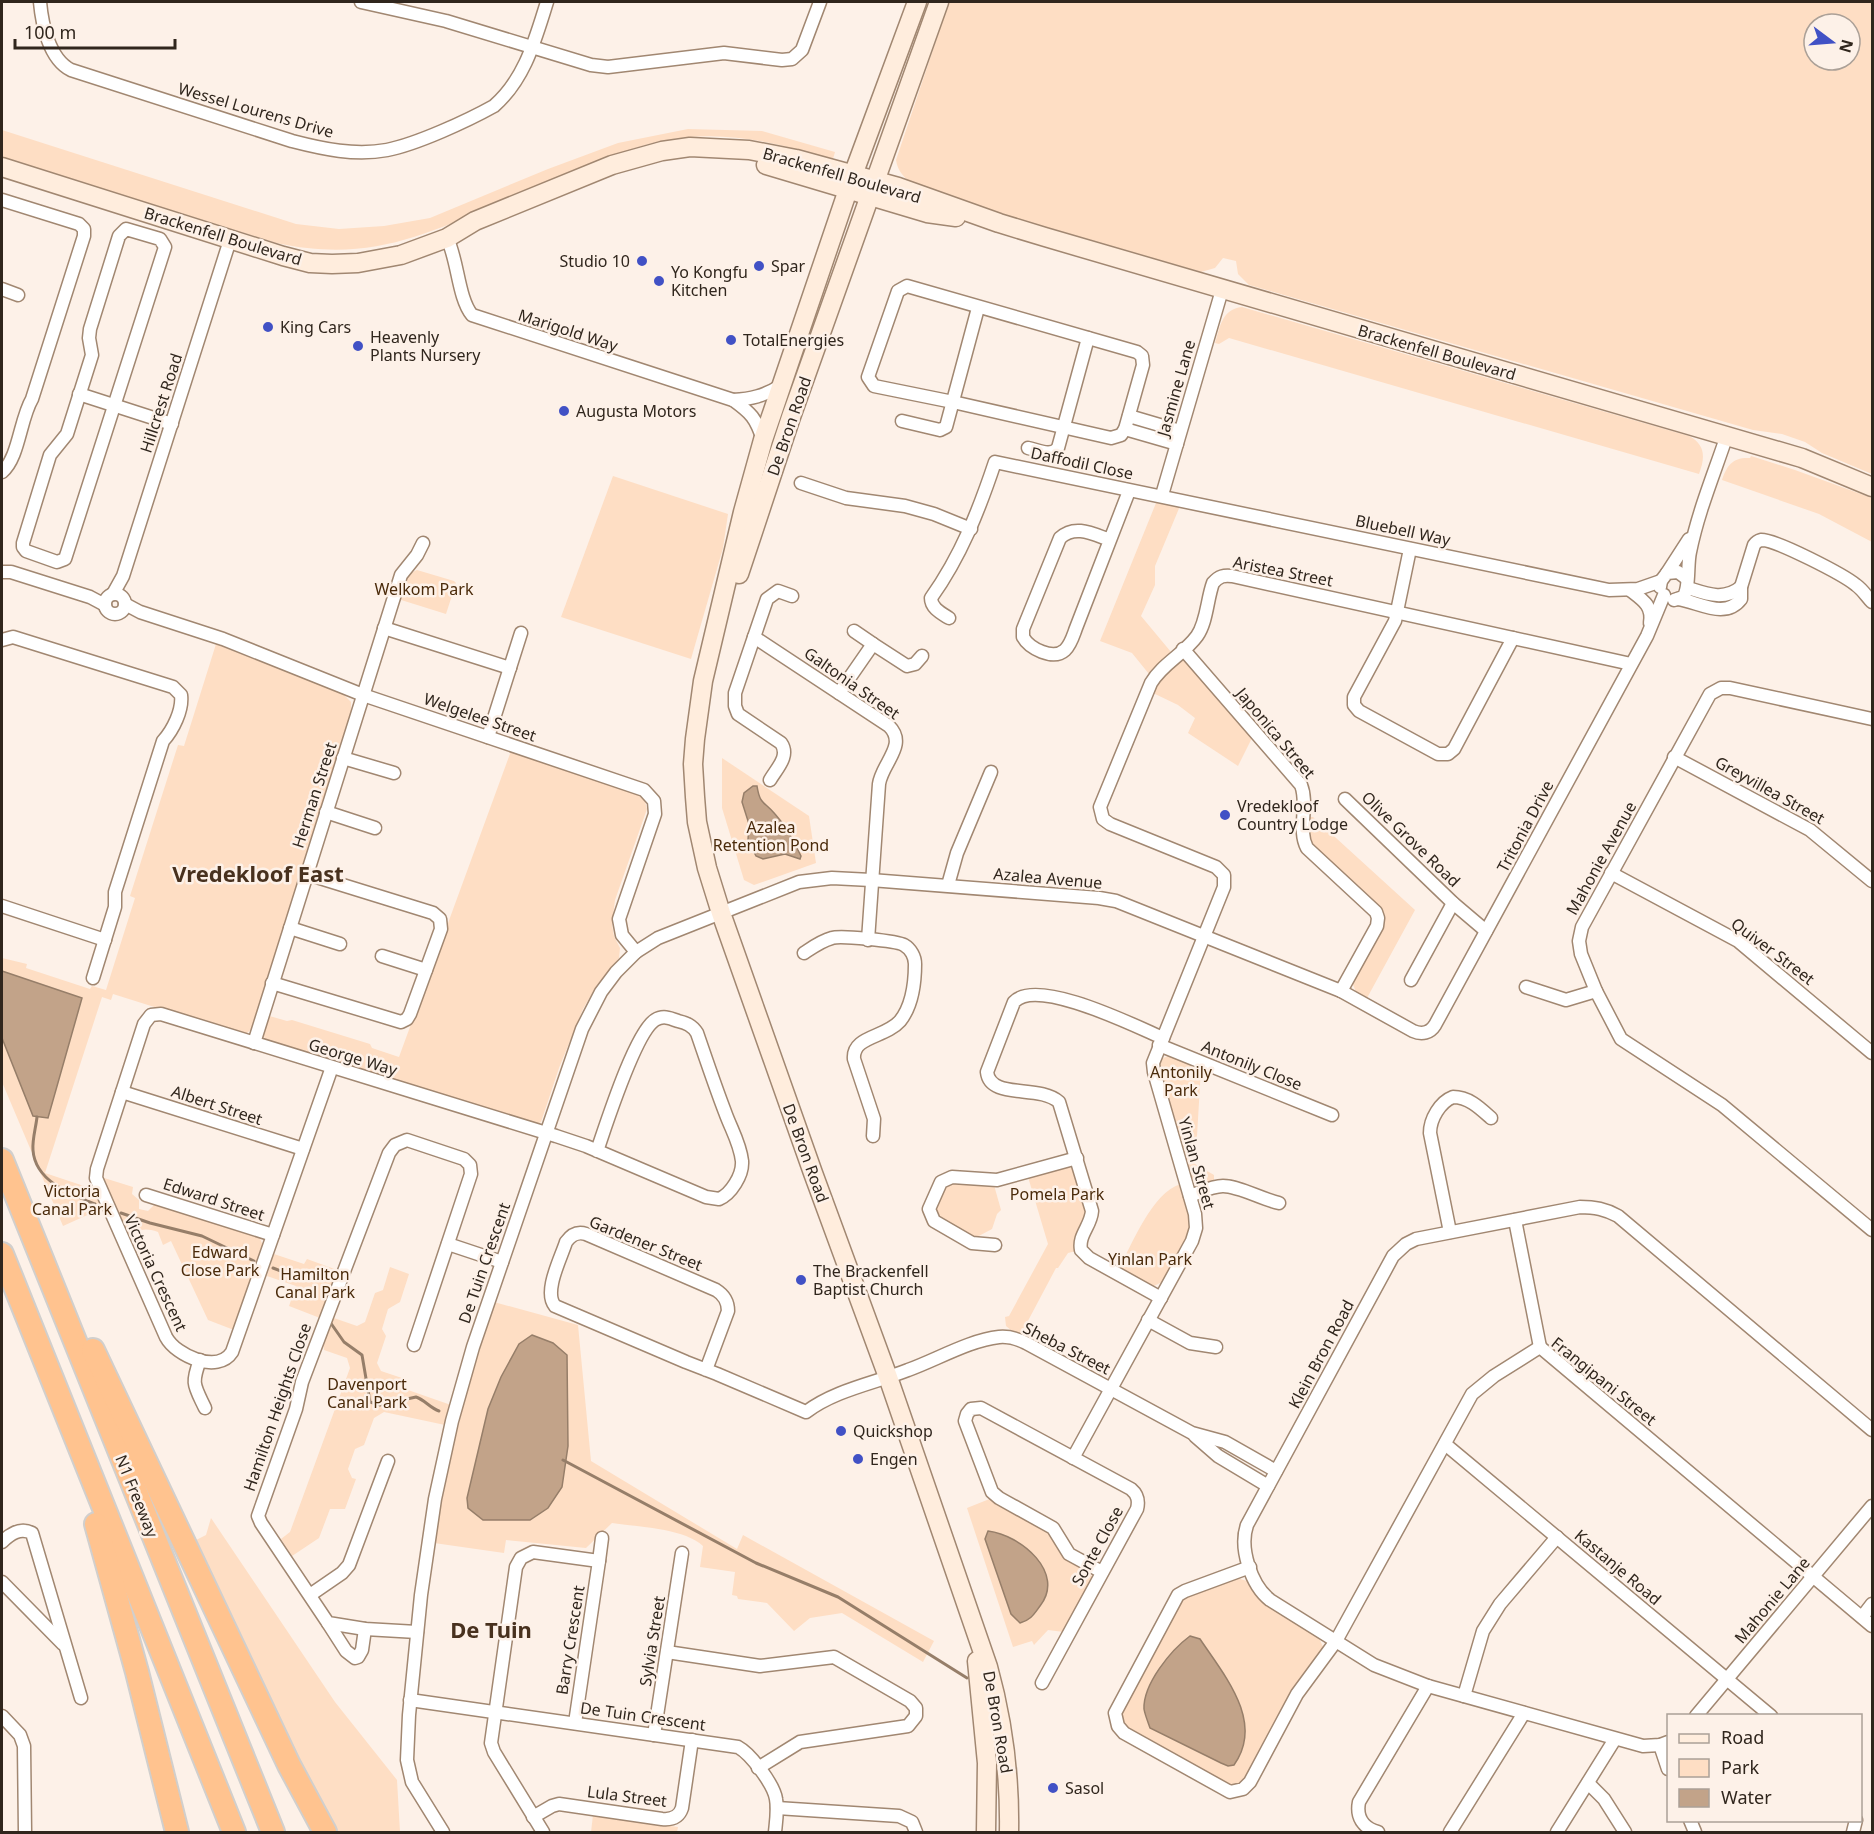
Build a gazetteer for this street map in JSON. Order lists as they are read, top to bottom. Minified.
{"streets":{"highway":["N1 Freeway"],"street":["Wessel Lourens Drive","Brackenfell Boulevard","Marigold Way","Jasmine Lane","Hillcrest Road","De Bron Road","Daffodil Close","Bluebell Way","Aristea Street","Galtonia Street","Welgelee Street","Japonica Street","Greyvillea Street","Herman Street","Tritonia Drive","Olive Grove Road","Mahonie Avenue","Azalea Avenue","Quiver Street","George Way","Antonily Close","Albert Street","Yinlan Street","Edward Street","Gardener Street","De Tuin Crescent","Victoria Crescent","Sheba Street","Klein Bron Road","Frangipani Street","Hamilton Heights Close","Sonte Close","Kastanje Road","Mahonie Lane","Barry Crescent","Sylvia Street","Lula Street"]},"crossings":[["Brackenfell Boulevard","Marigold Way"],["Brackenfell Boulevard","Jasmine Lane"],["Brackenfell Boulevard","Hillcrest Road"],["Brackenfell Boulevard","De Bron Road"],["Marigold Way","De Bron Road"],["Jasmine Lane","Daffodil Close"],["Jasmine Lane","Bluebell Way"],["Hillcrest Road","Welgelee Street"],["De Bron Road","Azalea Avenue"],["De Bron Road","Gardener Street"],["De Bron Road","De Tuin Crescent"],["De Bron Road","Sheba Street"],["Daffodil Close","Bluebell Way"],["Aristea Street","Japonica Street"],["Aristea Street","Tritonia Drive"],["Aristea Street","Azalea Avenue"],["Aristea Street","Yinlan Street"],["Galtonia Street","Azalea Avenue"],["Welgelee Street","Herman Street"],["Welgelee Street","De Tuin Crescent"],["Japonica Street","Azalea Avenue"],["Greyvillea Street","Mahonie Avenue"],["Herman Street","George Way"],["Tritonia Drive","Olive Grove Road"],["Tritonia Drive","Azalea Avenue"],["Mahonie Avenue","Quiver Street"],["Azalea Avenue","Yinlan Street"],["Azalea Avenue","De Tuin Crescent"],["George Way","De Tuin Crescent"],["George Way","Victoria Crescent"],["Antonily Close","Yinlan Street"],["Albert Street","Victoria Crescent"],["Yinlan Street","Sheba Street"],["Edward Street","Victoria Crescent"],["Gardener Street","Sheba Street"],["De Tuin Crescent","Barry Crescent"],["De Tuin Crescent","Sylvia Street"],["De Tuin Crescent","Lula Street"],["Sheba Street","Klein Bron Road"],["Klein Bron Road","Frangipani Street"],["Frangipani Street","Kastanje Road"],["Frangipani Street","Mahonie Lane"],["Kastanje Road","Mahonie Lane"]],"districts":["Vredekloof East","De Tuin"],"parks":["Welkom Park","Azalea Retention Pond","Antonily Park","Victoria Canal Park","Pomela Park","Edward Close Park","Yinlan Park","Hamilton Canal Park","Davenport Canal Park"],"places":["Studio 10","Spar","Yo Kongfu Kitchen","King Cars","TotalEnergies","Heavenly Plants Nursery","Augusta Motors","Vredekloof Country Lodge","The Brackenfell Baptist Church","Quickshop","Engen","Sasol"],"legend":["Road","Park","Water"],"scale_bar":"100 m","north":"right"}
